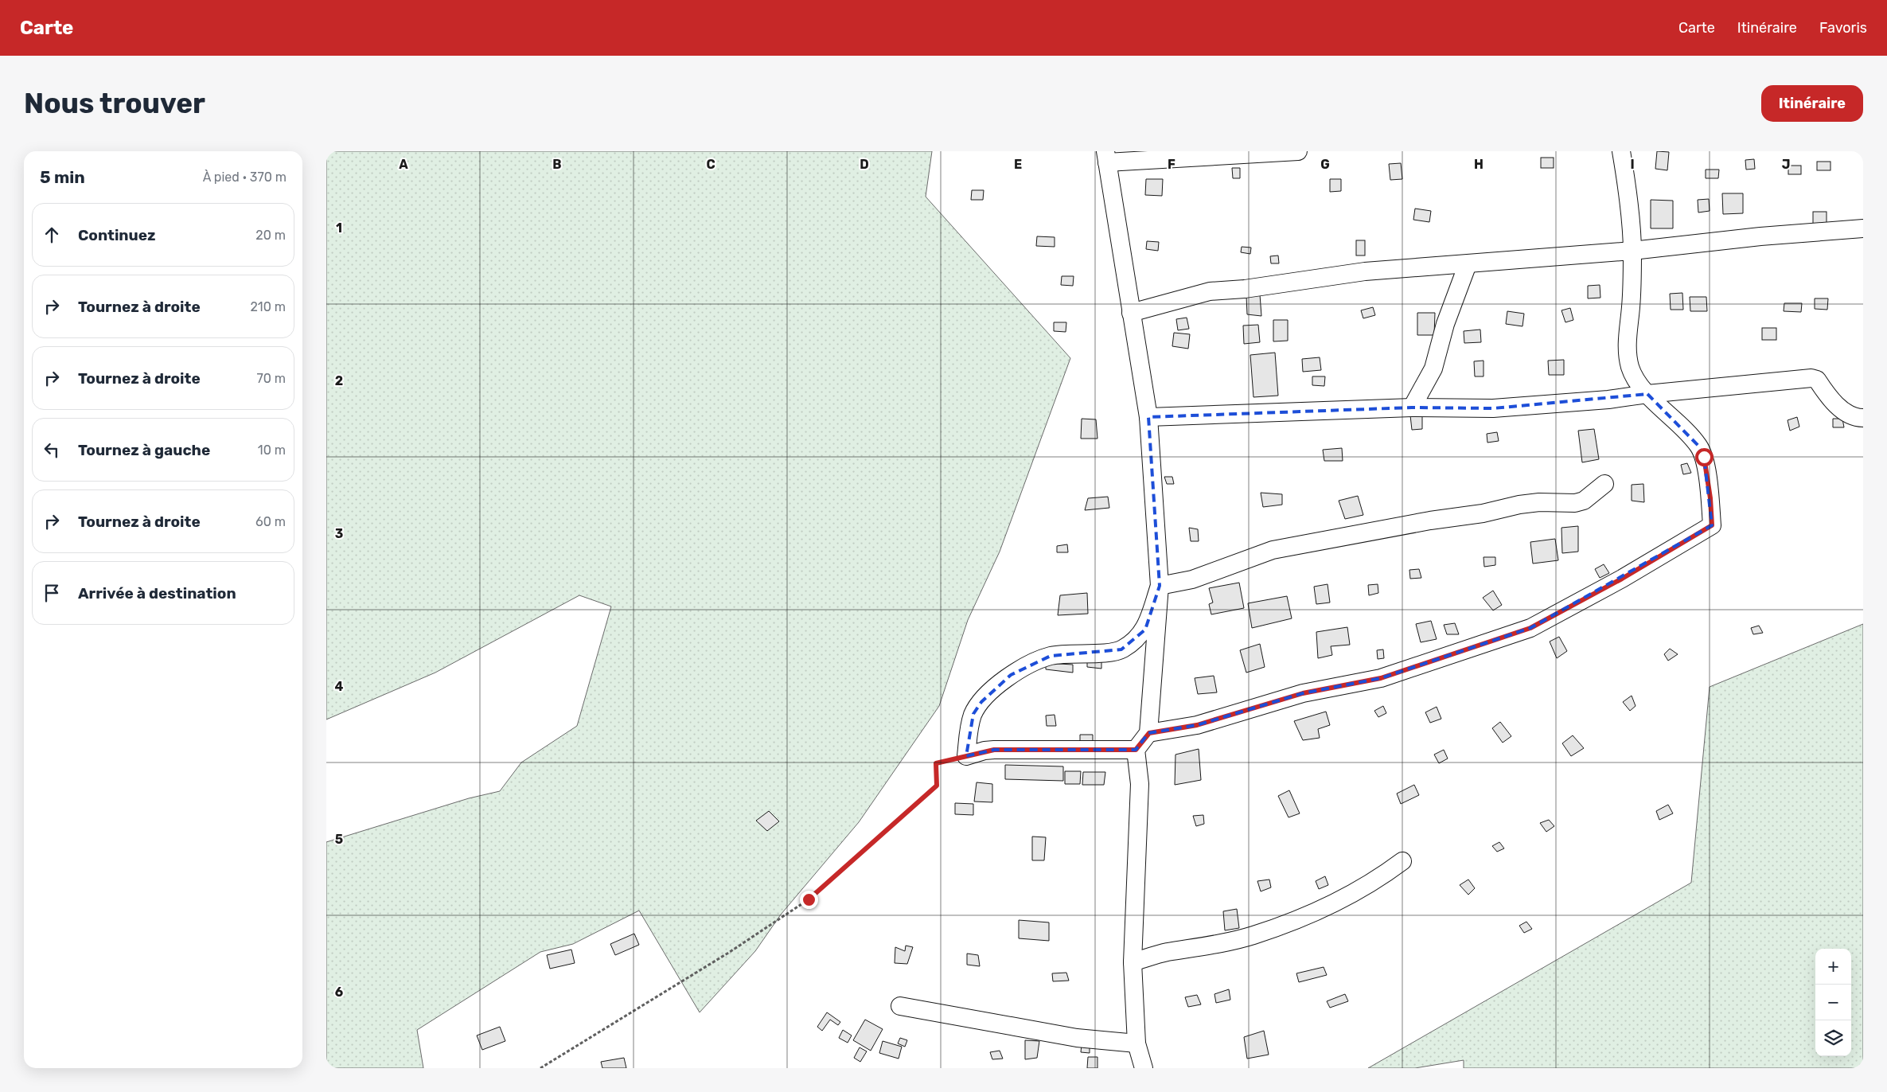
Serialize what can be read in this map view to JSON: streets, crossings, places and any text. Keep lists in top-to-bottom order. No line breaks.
{"page":{"header":"Carte","nav":["Carte","Itinéraire","Favoris"],"buttons":"Itinéraire","title":"Nous trouver","heading":["5 min","À pied · 370 m"],"list":[["Continuez","20 m"],["Tournez à droite","210 m"],["Tournez à droite","70 m"],["Tournez à gauche","10 m"],["Tournez à droite","60 m"],"Arrivée à destination"],"map_buttons":["+","−"]},"grid":{"columns":["A","B","C","D","E","F","G","H","I","J"],"rows":["1","2","3","4","5","6"]}}
